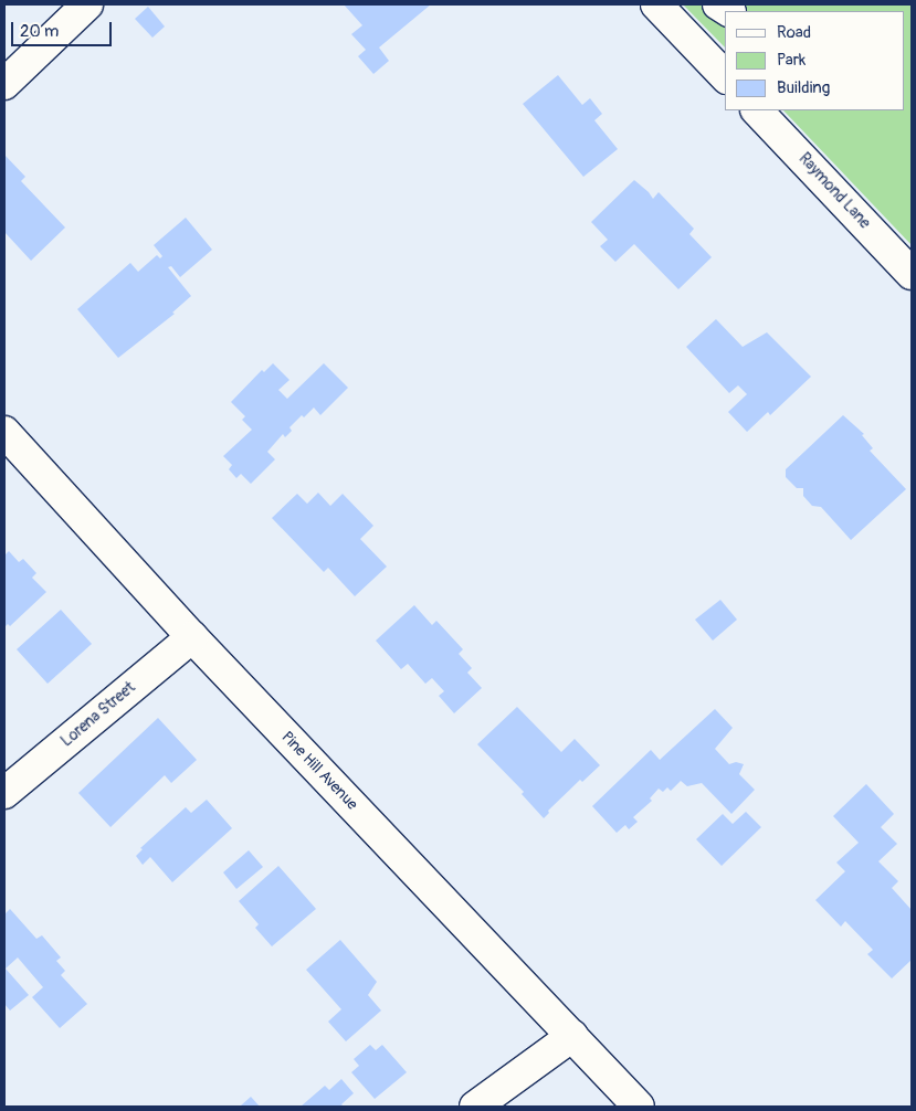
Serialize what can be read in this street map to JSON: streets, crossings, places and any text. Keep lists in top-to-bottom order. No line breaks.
{"streets":{"street":["Raymond Lane","Lorena Street","Pine Hill Avenue"]},"crossings":[["Lorena Street","Pine Hill Avenue"]],"legend":["Road","Park","Building"],"scale_bar":"20 m"}
